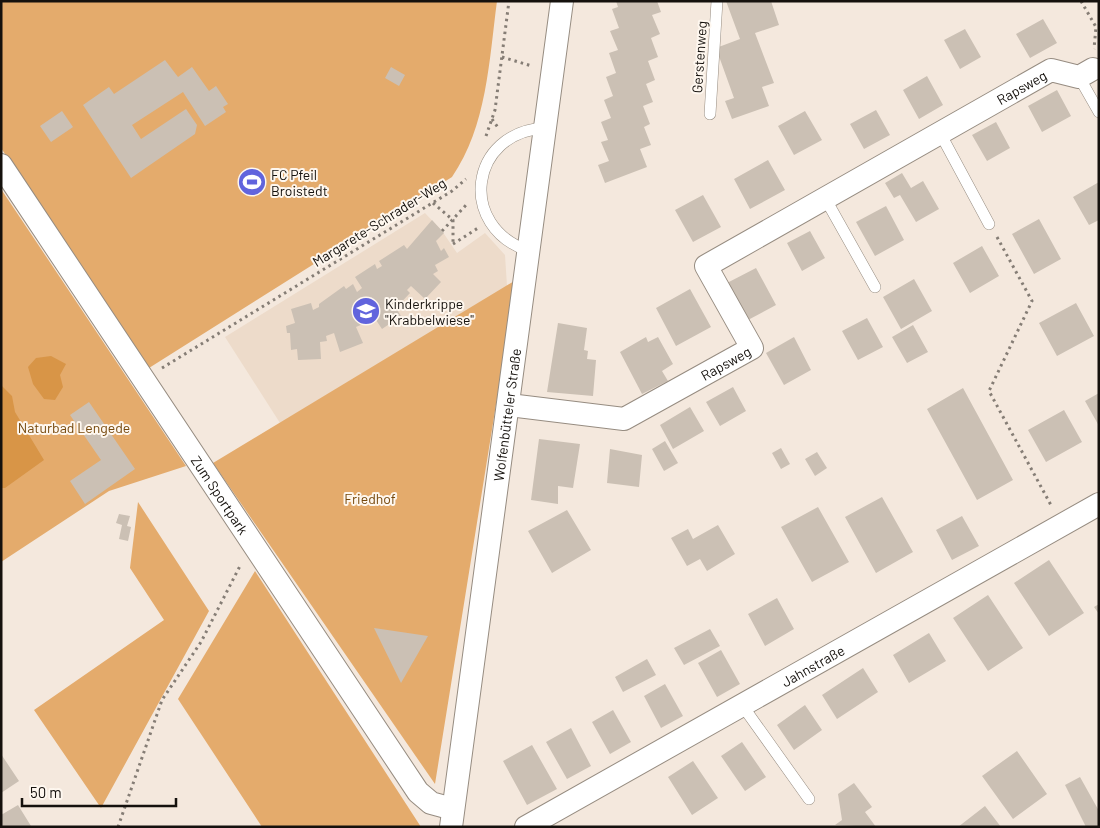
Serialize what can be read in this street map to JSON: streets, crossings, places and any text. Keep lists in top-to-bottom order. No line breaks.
{"streets":{"street":["Rapsweg","Wolfenbütteler Straße","Zum Sportpark","Jahnstraße"],"lane":["Gerstenweg"],"path":["Margarete-Schrader-Weg"]},"crossings":[["Rapsweg","Wolfenbütteler Straße"],["Margarete-Schrader-Weg","Zum Sportpark"],["Wolfenbütteler Straße","Zum Sportpark"]],"parks":["Naturbad Lengede","Friedhof"],"places":{"sports":["FC Pfeil Broistedt"],"school or university":["Kinderkrippe \"Krabbelwiese\""]},"scale_bar":"50 m"}
